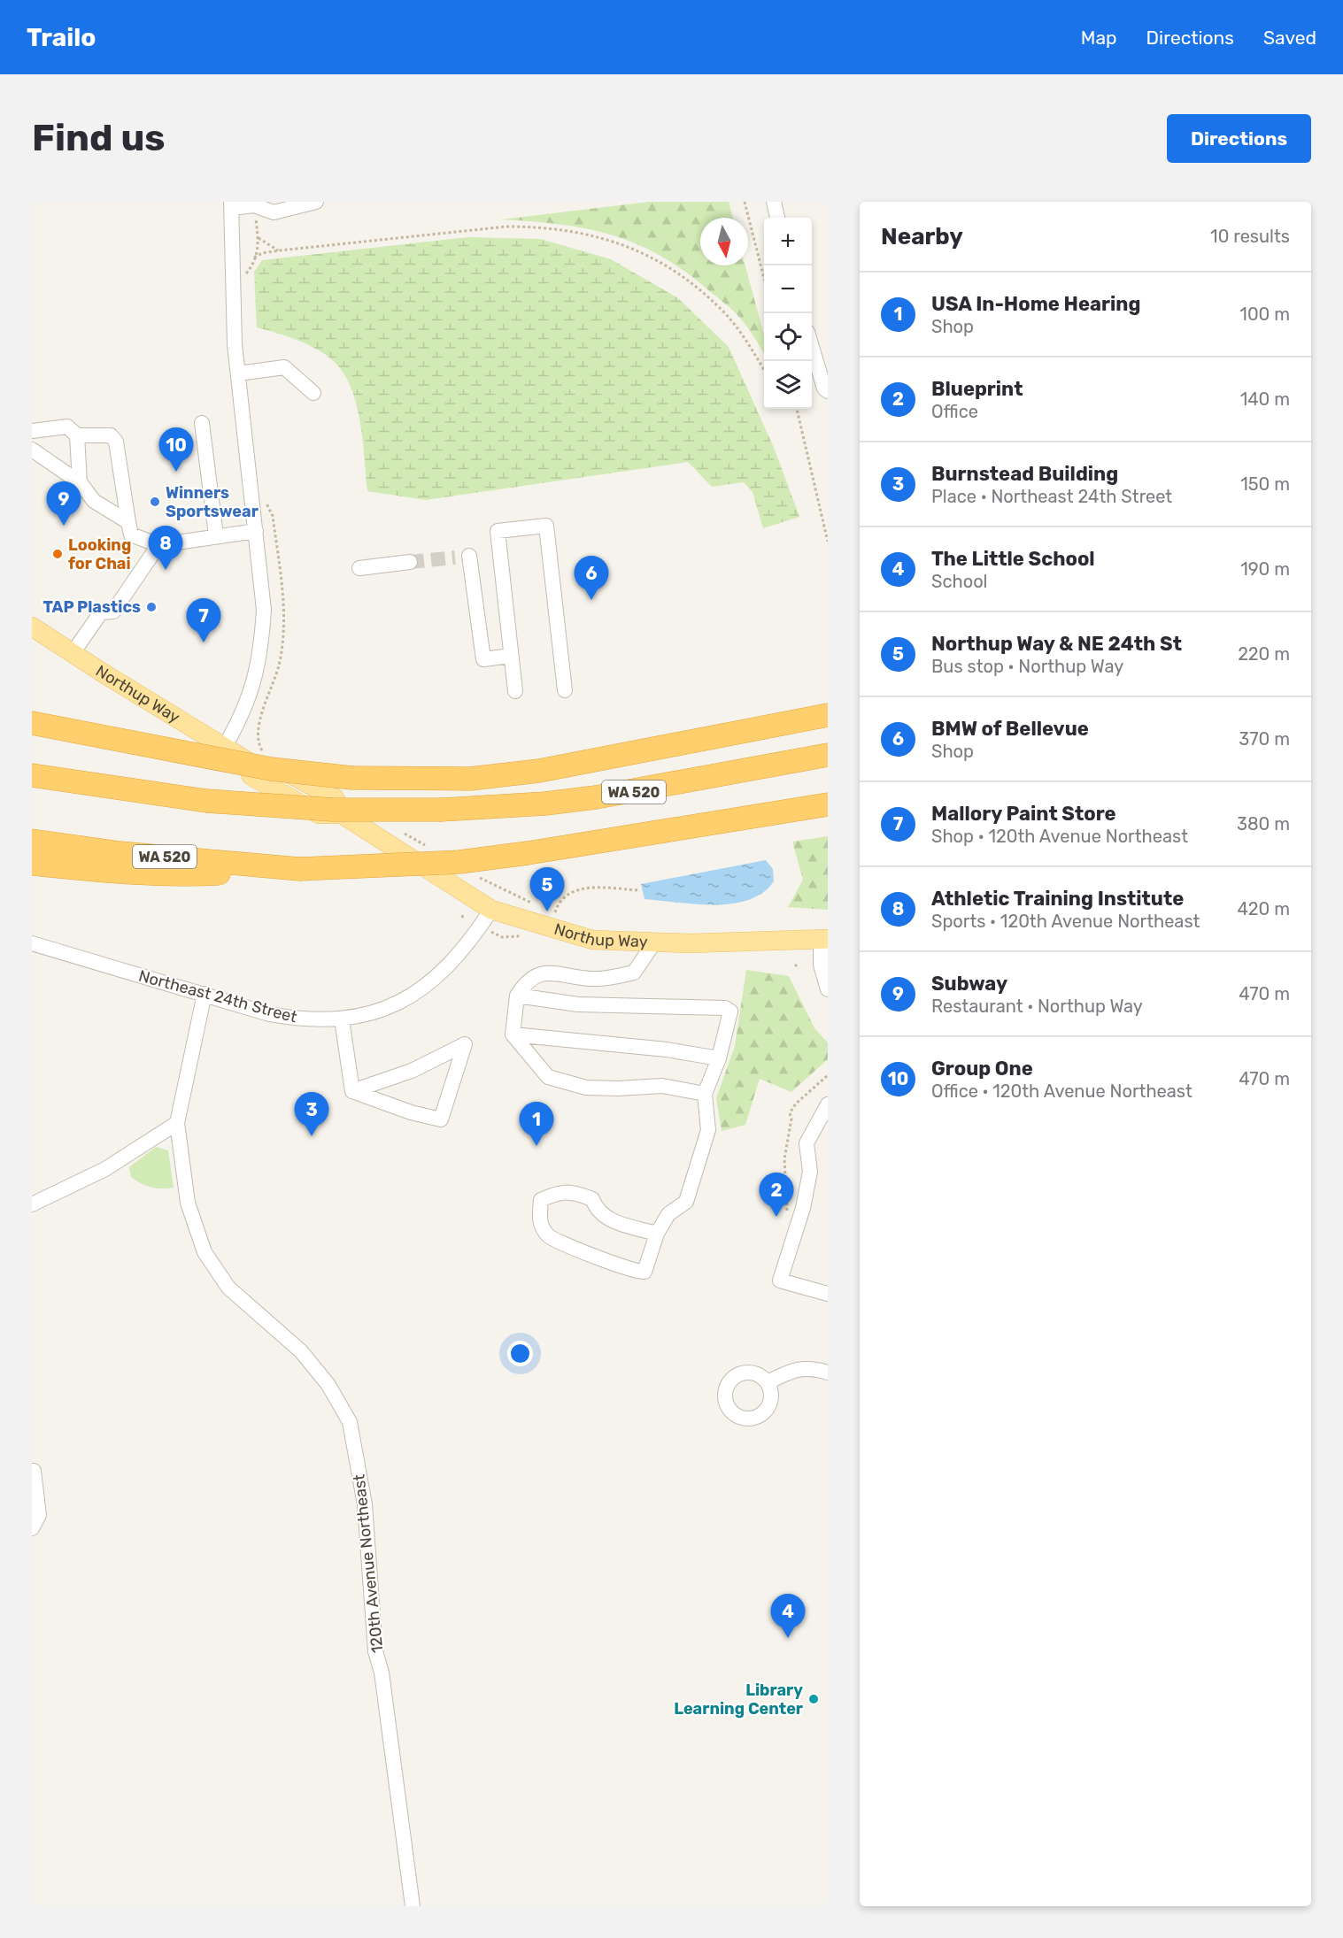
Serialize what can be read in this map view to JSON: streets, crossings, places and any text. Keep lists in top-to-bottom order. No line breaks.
{"streets":{"highway":["WA 520"],"main road":["Northup Way"],"street":["Northeast 24th Street","120th Avenue Northeast"]},"crossings":[["Northup Way","Northeast 24th Street"],["Northeast 24th Street","120th Avenue Northeast"]],"places":["Winners Sportswear","Looking for Chai","TAP Plastics","Library Learning Center"],"north":"bottom","page":{"header":"Trailo","nav":["Map","Directions","Saved"],"buttons":"Directions","title":"Find us","heading":["Nearby","10 results"],"map_buttons":["+","−"],"list":[{"mark":"1","name":"USA In-Home Hearing","note":"Shop","value":"100 m"},{"mark":"2","name":"Blueprint","note":"Office","value":"140 m"},{"mark":"3","name":"Burnstead Building","note":"Place · Northeast 24th Street","value":"150 m"},{"mark":"4","name":"The Little School","note":"School","value":"190 m"},{"mark":"5","name":"Northup Way & NE 24th St","note":"Bus stop · Northup Way","value":"220 m"},{"mark":"6","name":"BMW of Bellevue","note":"Shop","value":"370 m"},{"mark":"7","name":"Mallory Paint Store","note":"Shop · 120th Avenue Northeast","value":"380 m"},{"mark":"8","name":"Athletic Training Institute","note":"Sports · 120th Avenue Northeast","value":"420 m"},{"mark":"9","name":"Subway","note":"Restaurant · Northup Way","value":"470 m"},{"mark":"10","name":"Group One","note":"Office · 120th Avenue Northeast","value":"470 m"}],"pins":["10","9","8","6","7","5","3","1","2","4"]}}
